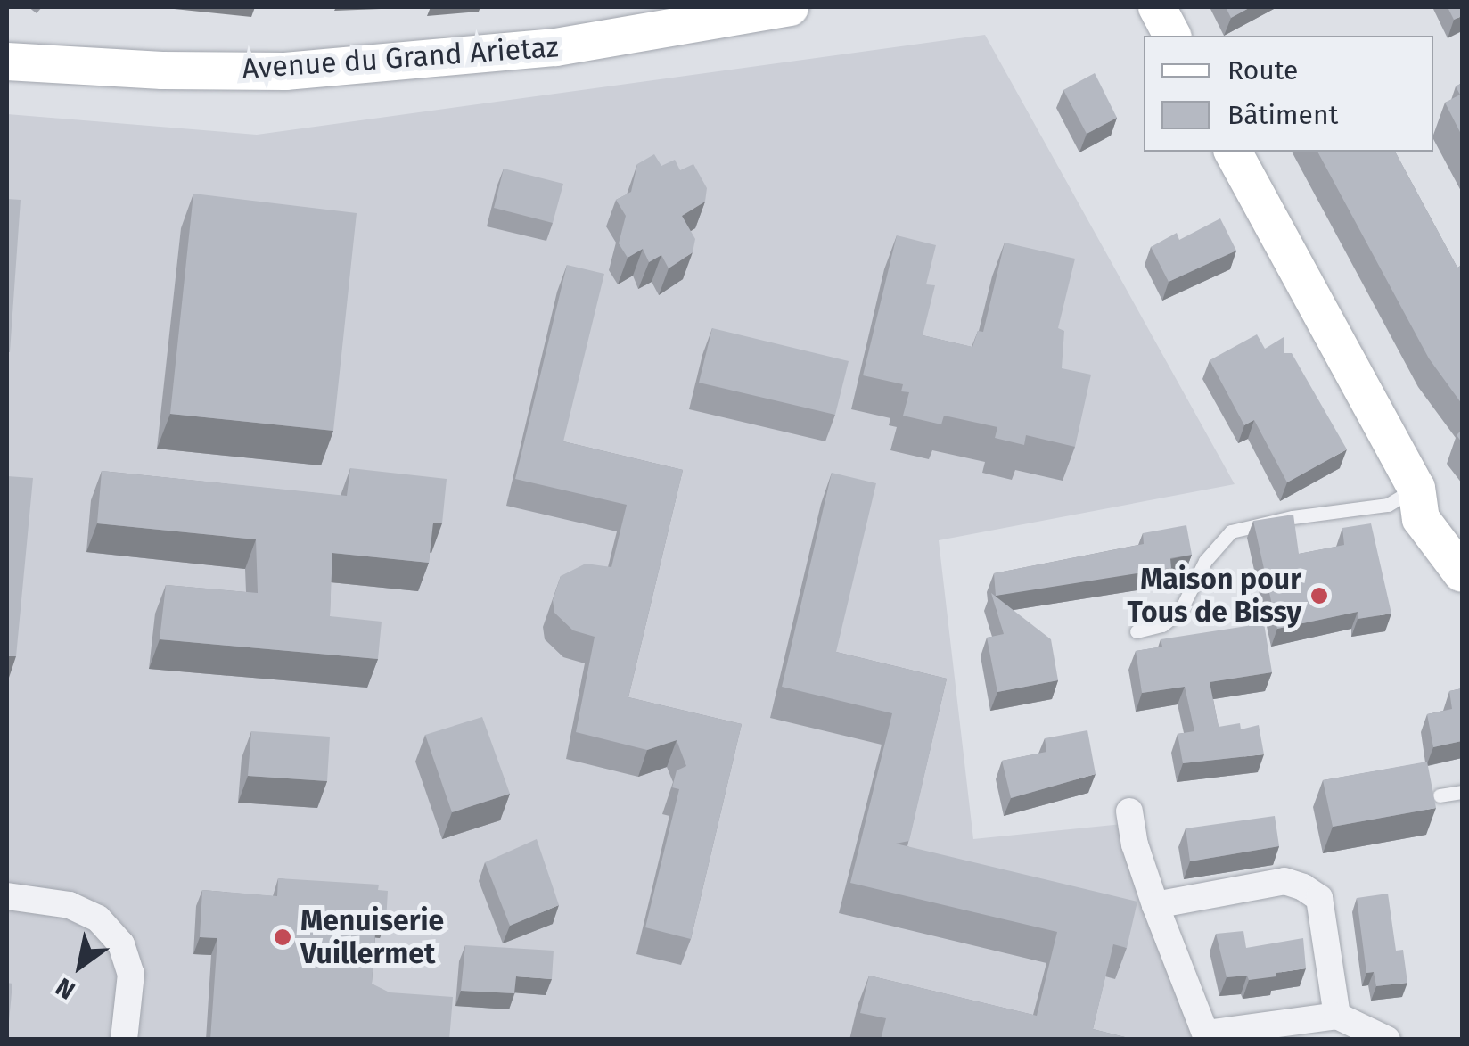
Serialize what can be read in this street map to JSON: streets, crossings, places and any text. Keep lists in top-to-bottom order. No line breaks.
{"streets":{"main road":["Avenue du Grand Arietaz"]},"places":["Maison pour Tous de Bissy","Menuiserie Vuillermet"],"legend":["Route","Bâtiment"],"north":"bottom left"}
